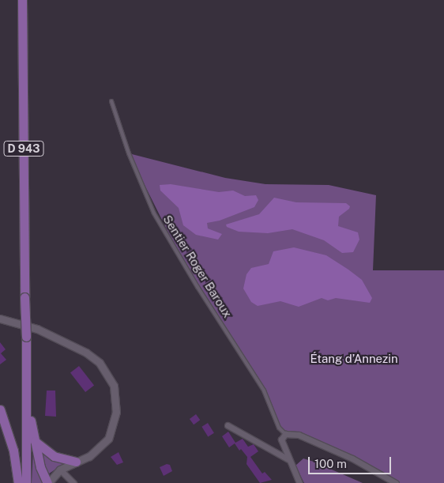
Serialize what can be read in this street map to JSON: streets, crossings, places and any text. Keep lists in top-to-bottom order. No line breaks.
{"streets":{"main road":["D 943"],"lane":["Sentier Roger Baroux"]},"parks":["Étang d’Annezin"],"scale_bar":"100 m"}
